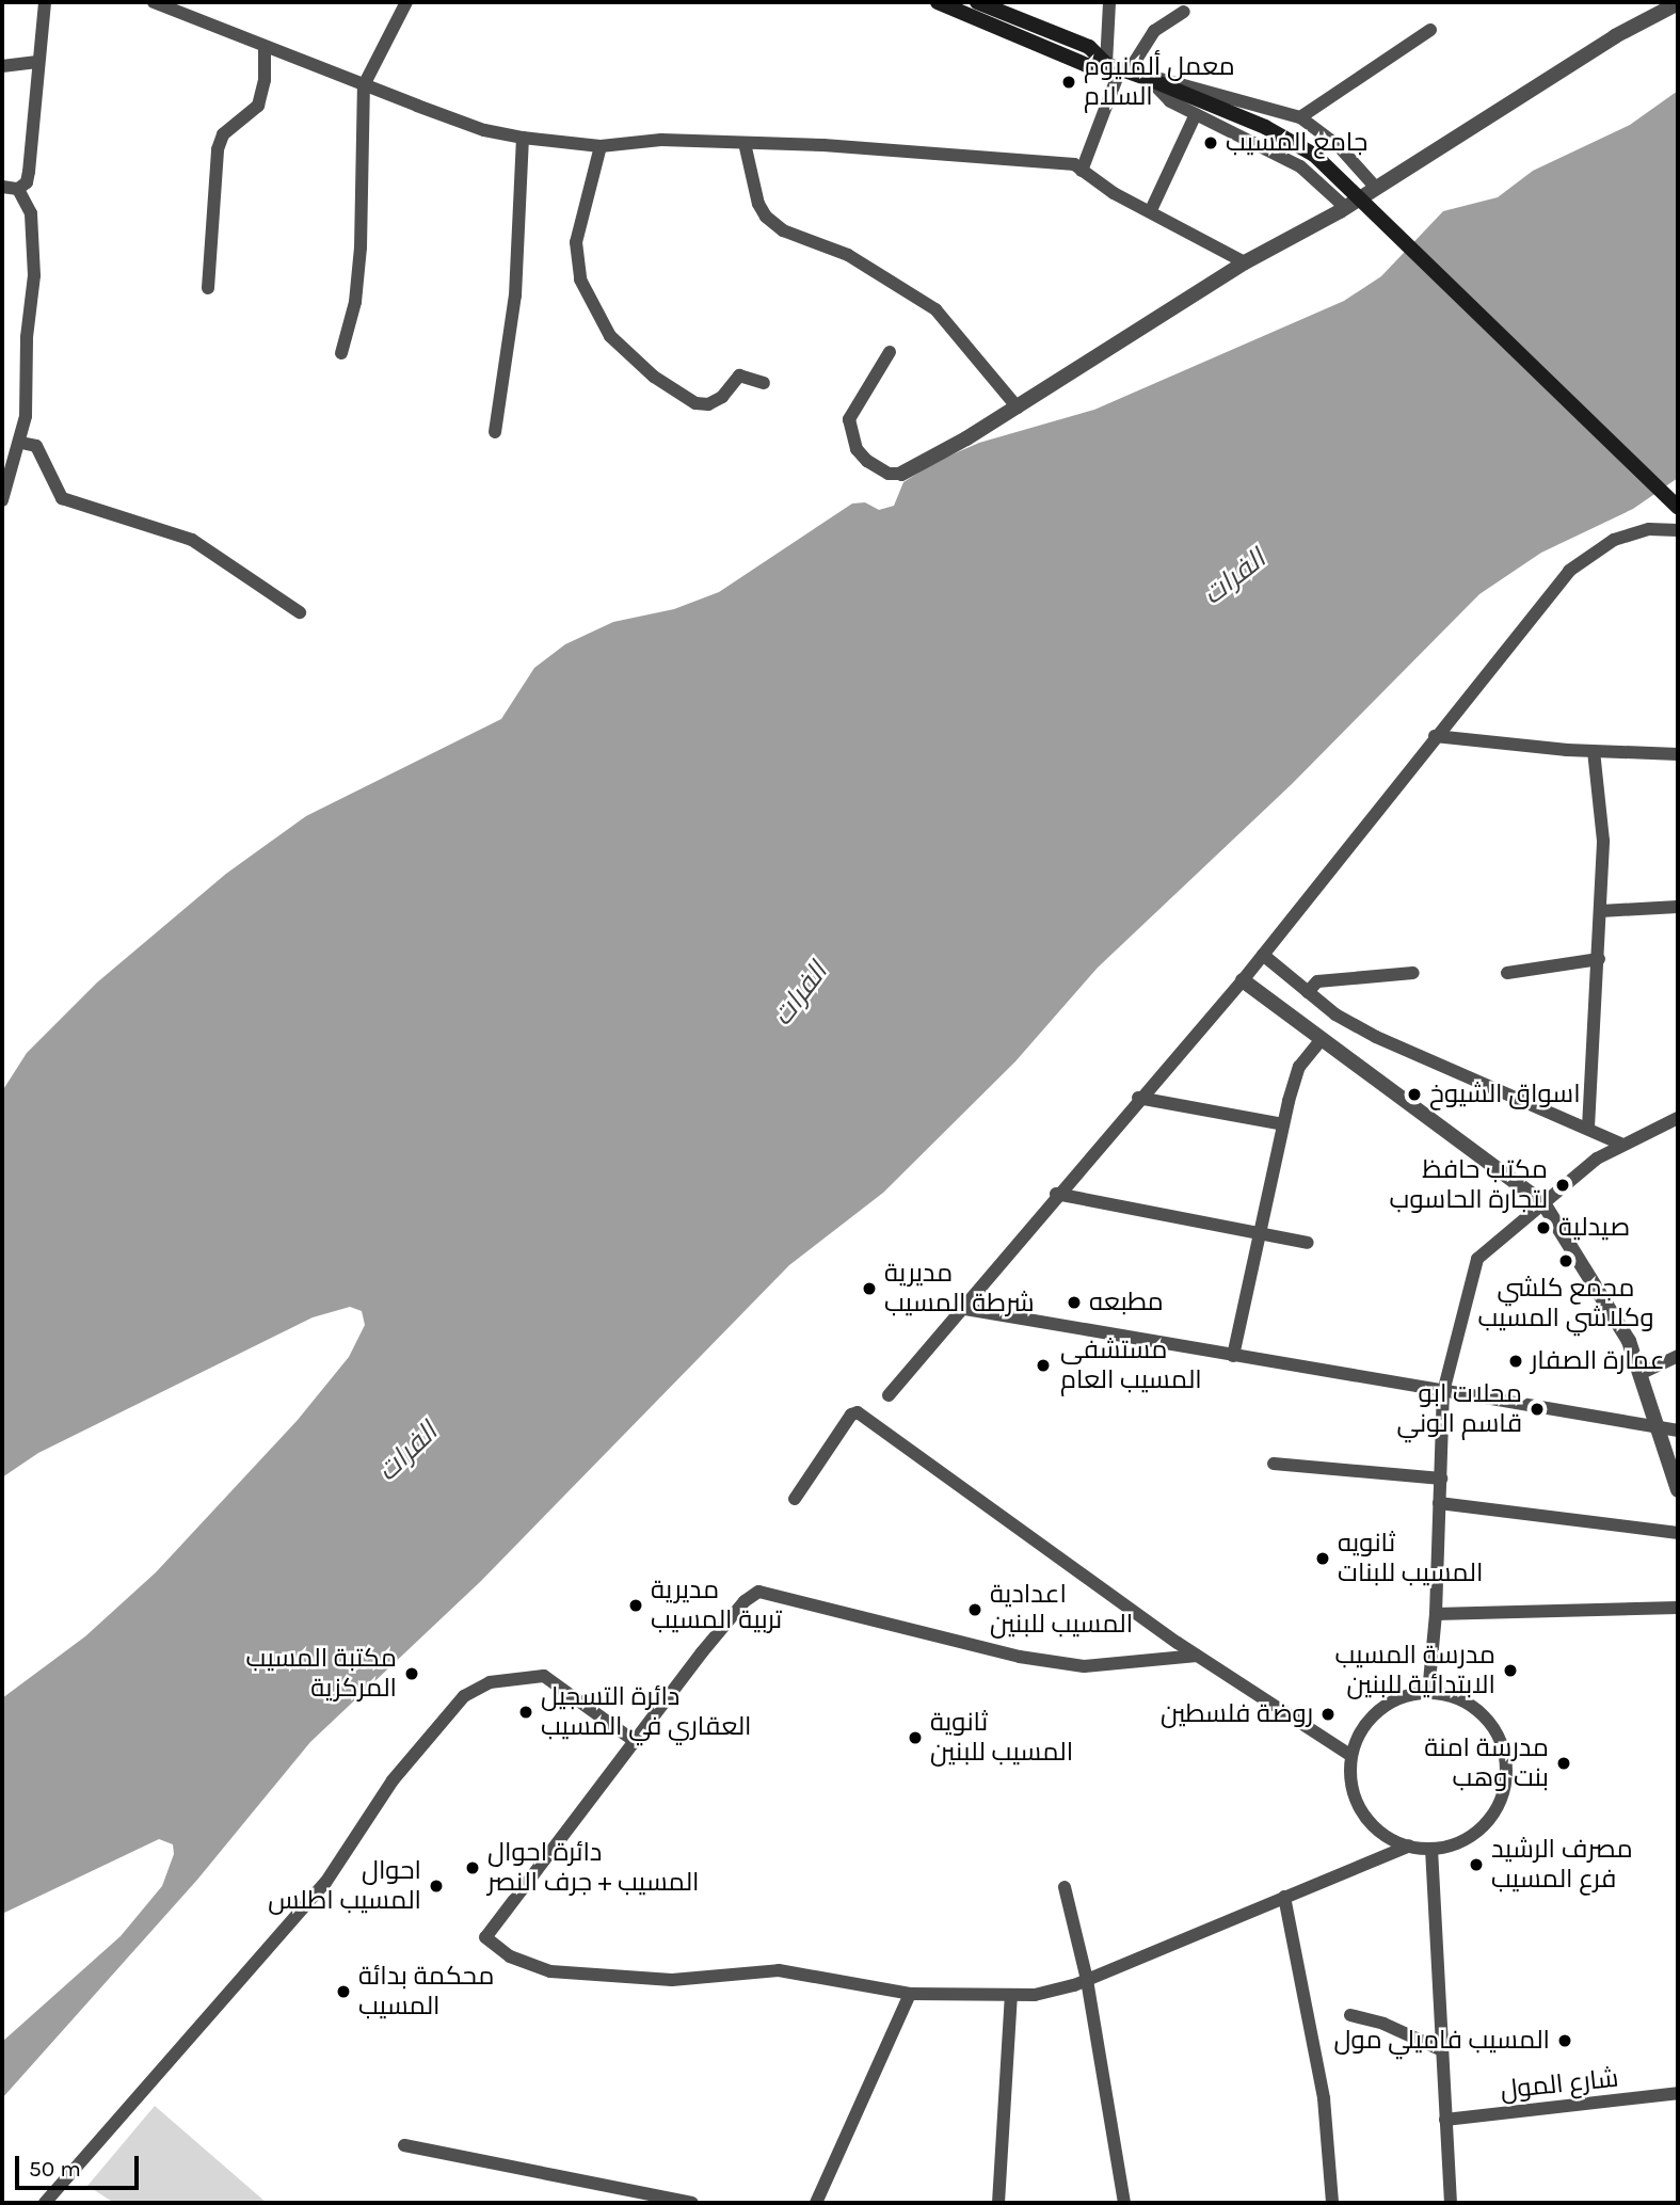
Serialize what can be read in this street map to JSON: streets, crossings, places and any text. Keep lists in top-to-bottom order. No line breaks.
{"streets":{"street":["شارع المول"]},"water":["الفرات"],"places":["معمل ألمنيوم السلام","جامع المسيب","اسواق الشيوخ","مكتب حافظ لتجارة الحاسوب","صيدلية","مجمع كلشي وكلاشي المسيب","مديرية شرطة المسيب","مطبعه","عمارة الصفار","مستشفى المسيب العام","محلات ابو قاسم الوني","ثانويه المسيب للبنات","مديرية تربية المسيب","اعدادية المسيب للبنين","مدرسة المسيب الابتدائية للبنين","مكتبة المسيب المركزية","دائرة التسجيل العقاري في المسيب","روضة فلسطين","ثانوية المسيب للبنين","مدرسة امنة بنت وهب","مصرف الرشيد فرع المسيب","دائرة احوال المسيب + جرف النصر","احوال المسيب اطلس","محكمة بدائة المسيب","المسيب فاميلي مول"],"scale_bar":"50 m"}
